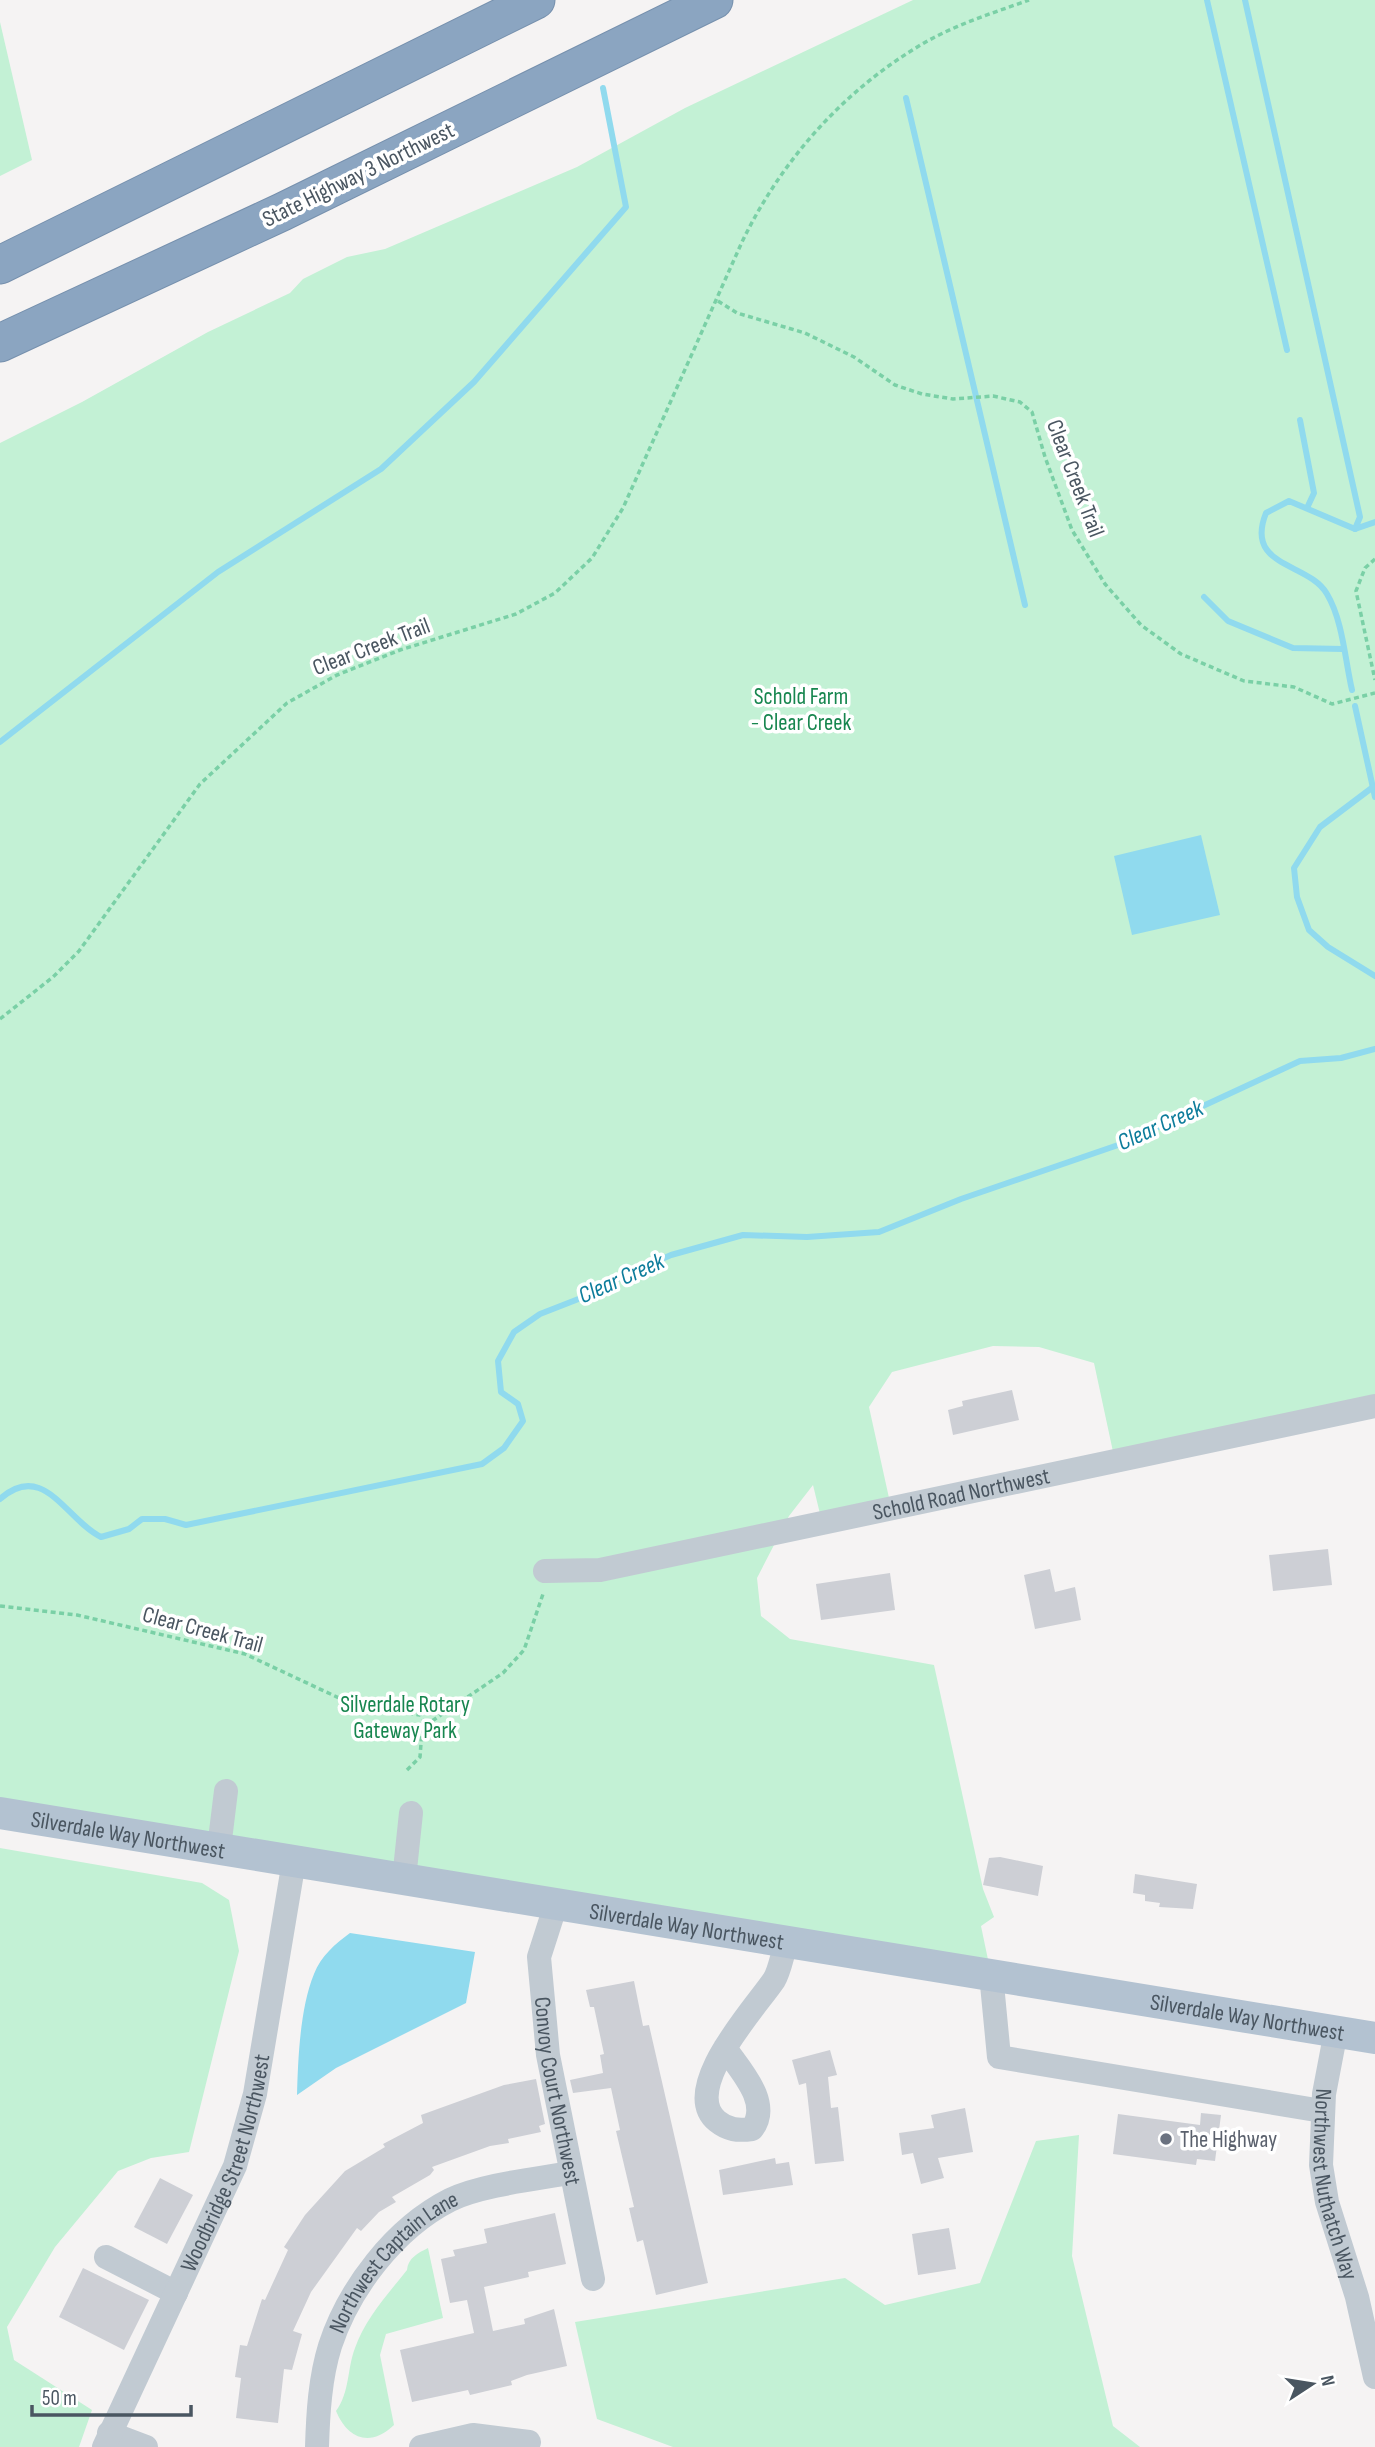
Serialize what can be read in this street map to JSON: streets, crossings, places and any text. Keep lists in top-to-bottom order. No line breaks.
{"streets":{"highway":["State Highway 3 Northwest"],"main road":["Silverdale Way Northwest"],"street":["Schold Road Northwest","Convoy Court Northwest","Woodbridge Street Northwest","Northwest Nuthatch Way","Northwest Captain Lane"],"path":["Clear Creek Trail"]},"crossings":[["Silverdale Way Northwest","Convoy Court Northwest"],["Silverdale Way Northwest","Woodbridge Street Northwest"],["Silverdale Way Northwest","Northwest Nuthatch Way"],["Convoy Court Northwest","Northwest Captain Lane"]],"water":["Clear Creek"],"parks":["Schold Farm - Clear Creek","Silverdale Rotary Gateway Park"],"places":["The Highway"],"scale_bar":"50 m","north":"right"}
